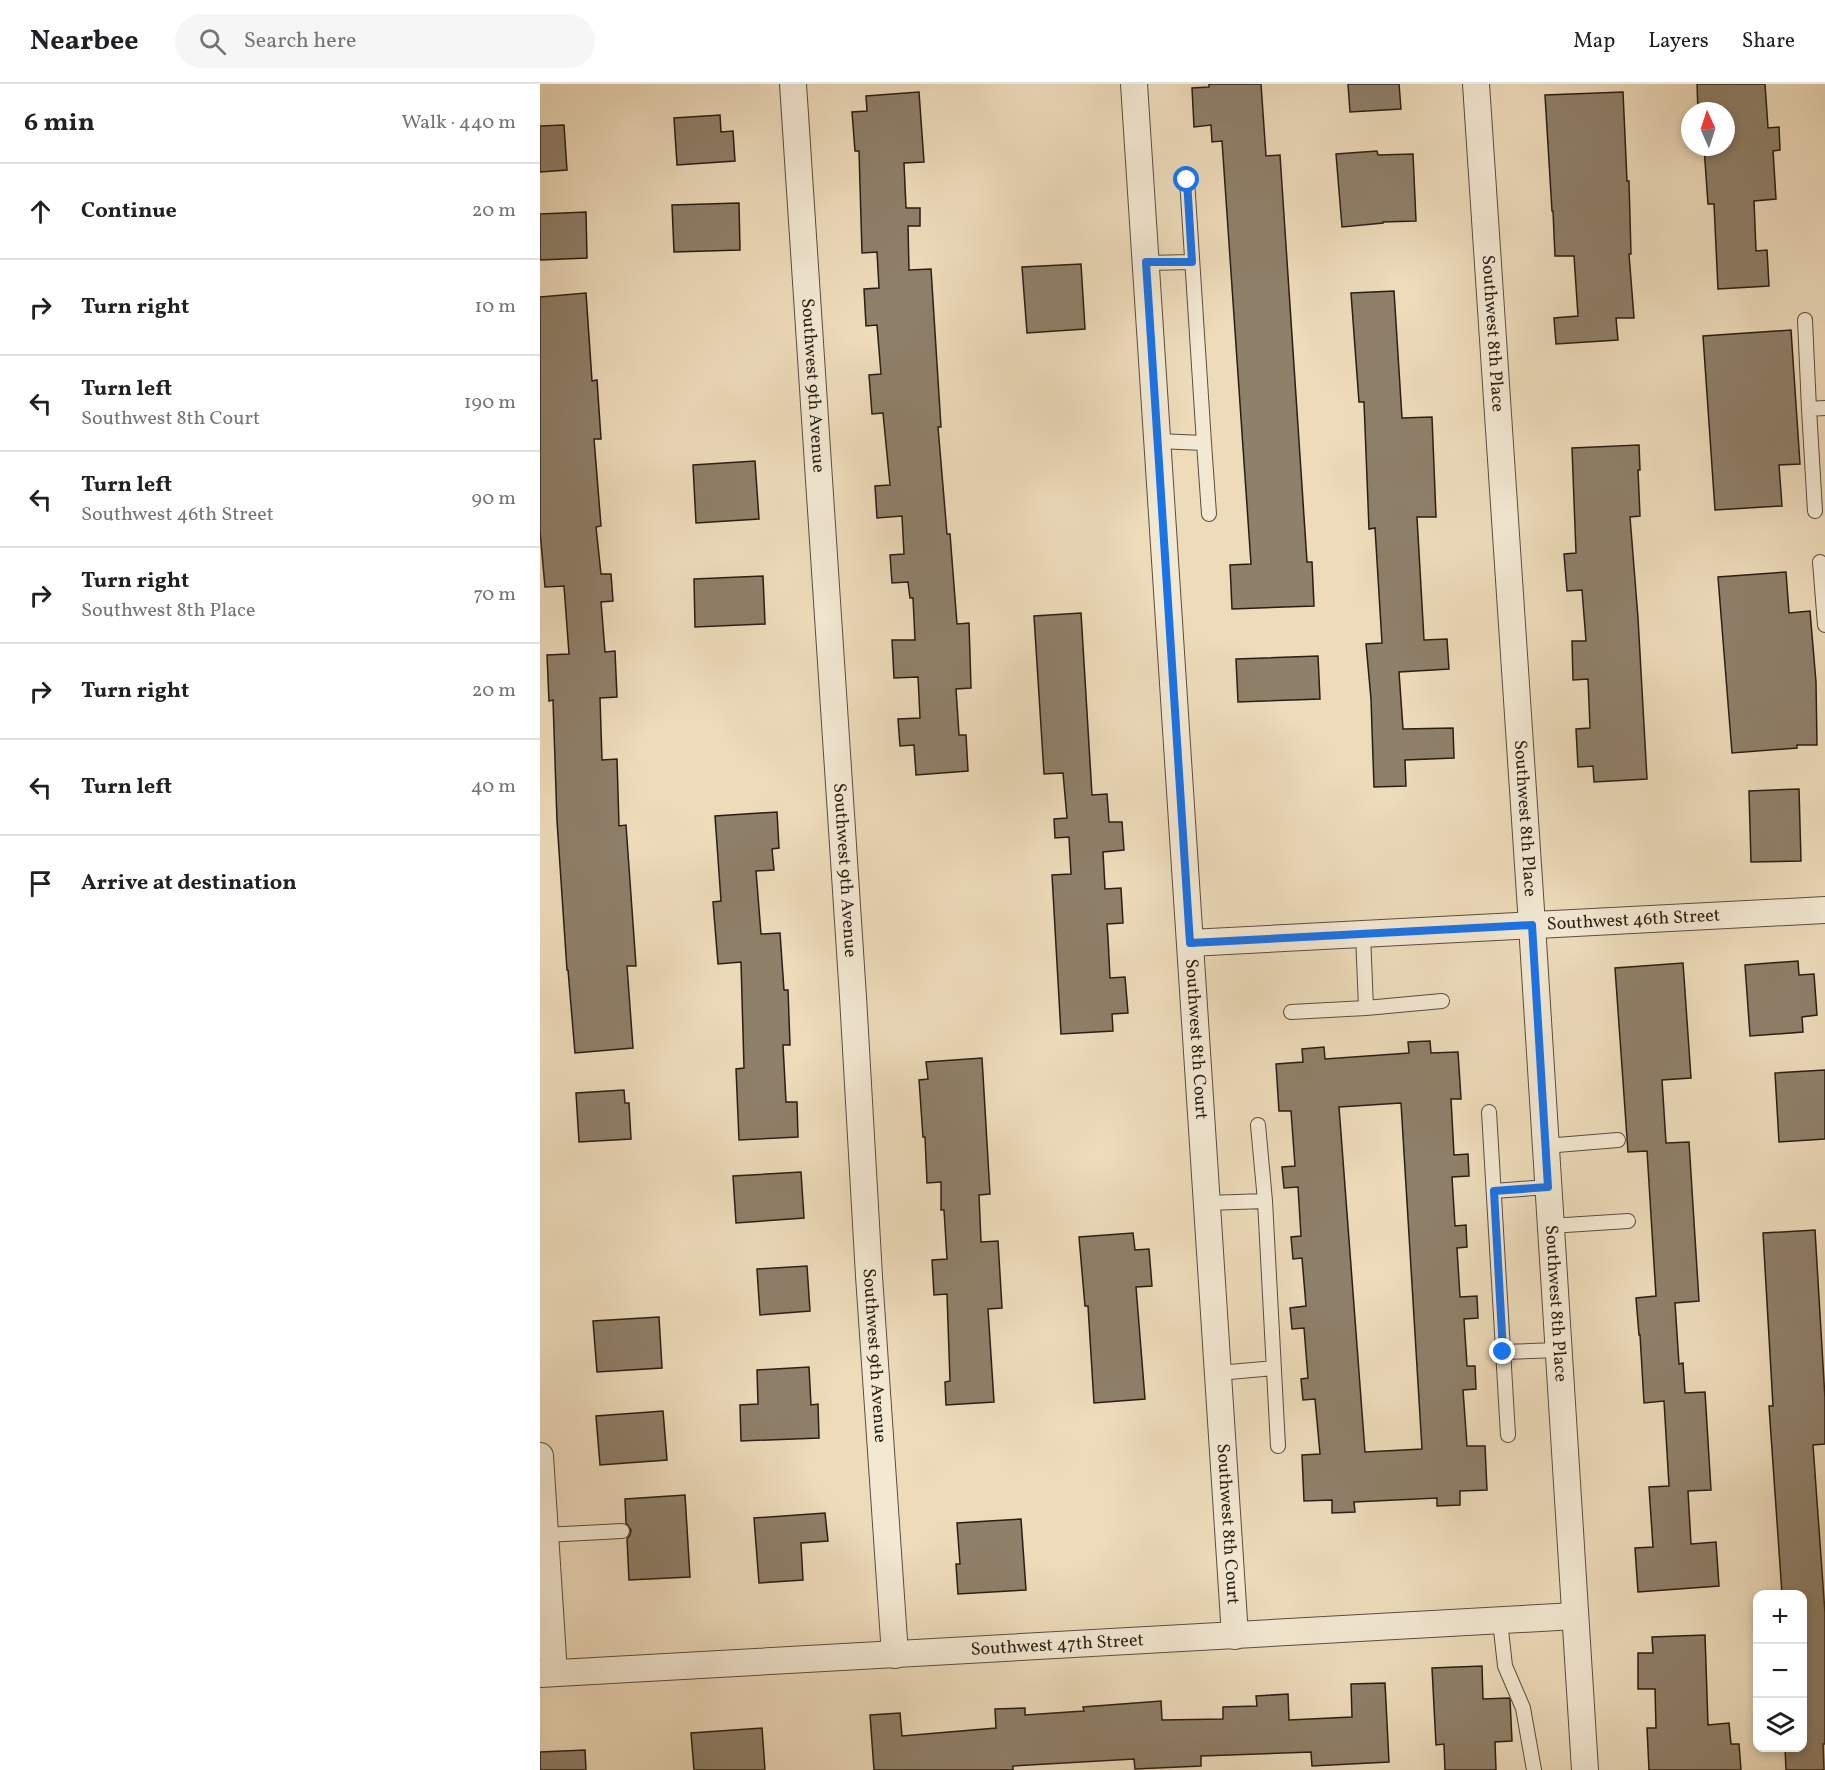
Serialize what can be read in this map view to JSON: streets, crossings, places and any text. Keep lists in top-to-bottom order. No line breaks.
{"streets":{"street":["Southwest 8th Place","Southwest 9th Avenue","Southwest 46th Street","Southwest 8th Court","Southwest 47th Street"]},"crossings":[["Southwest 8th Place","Southwest 46th Street"],["Southwest 8th Place","Southwest 47th Street"],["Southwest 9th Avenue","Southwest 47th Street"],["Southwest 46th Street","Southwest 8th Court"],["Southwest 8th Court","Southwest 47th Street"]],"north":"top","page":{"header":"Nearbee","search":"Search here","nav":["Map","Layers","Share"],"heading":["6 min","Walk · 440 m"],"list":[["Continue","20 m"],["Turn right","10 m"],["Turn left","Southwest 8th Court","190 m"],["Turn left","Southwest 46th Street","90 m"],["Turn right","Southwest 8th Place","70 m"],["Turn right","20 m"],["Turn left","40 m"],"Arrive at destination"],"map_buttons":["+","−"]}}
